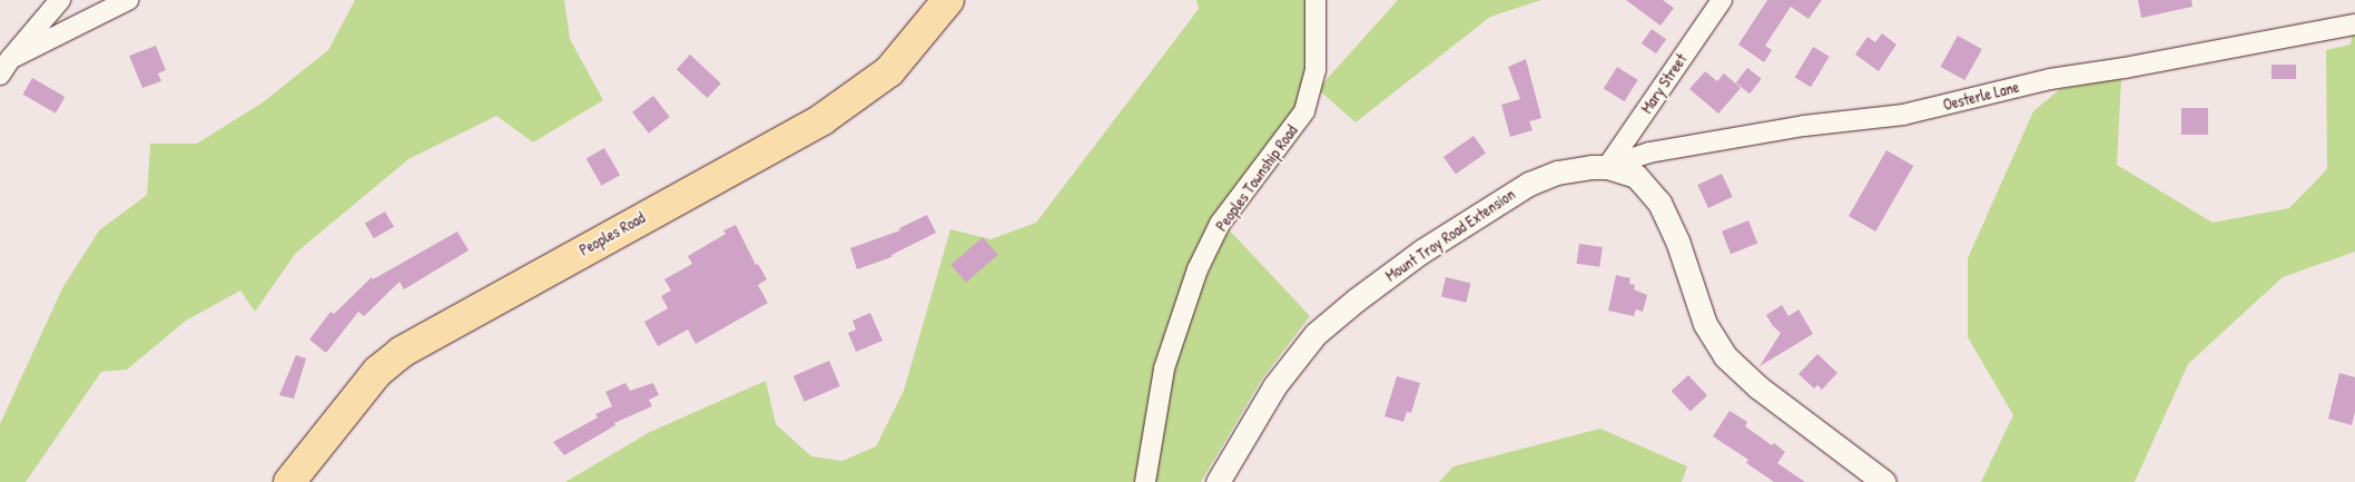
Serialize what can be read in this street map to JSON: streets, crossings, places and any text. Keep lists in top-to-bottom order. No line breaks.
{"streets":{"main road":["Peoples Road"],"street":["Mary Street","Oesterle Lane","Peoples Township Road","Mount Troy Road Extension"]},"crossings":[["Mary Street","Oesterle Lane"],["Mary Street","Mount Troy Road Extension"],["Oesterle Lane","Mount Troy Road Extension"]]}
